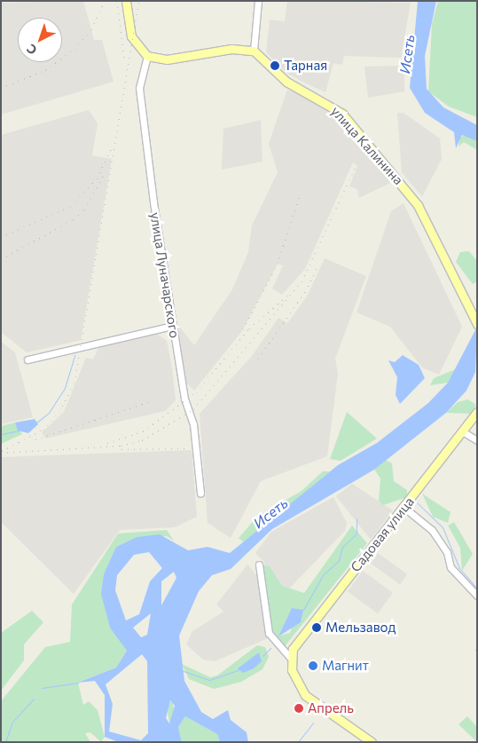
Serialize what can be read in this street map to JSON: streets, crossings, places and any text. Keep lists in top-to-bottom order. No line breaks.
{"streets":{"main road":["улица Калинина","Садовая улица"],"street":["улица Луначарского"]},"water":["Исеть"],"places":["Тарная","Мельзавод","Магнит","Апрель"],"north":"bottom left"}
